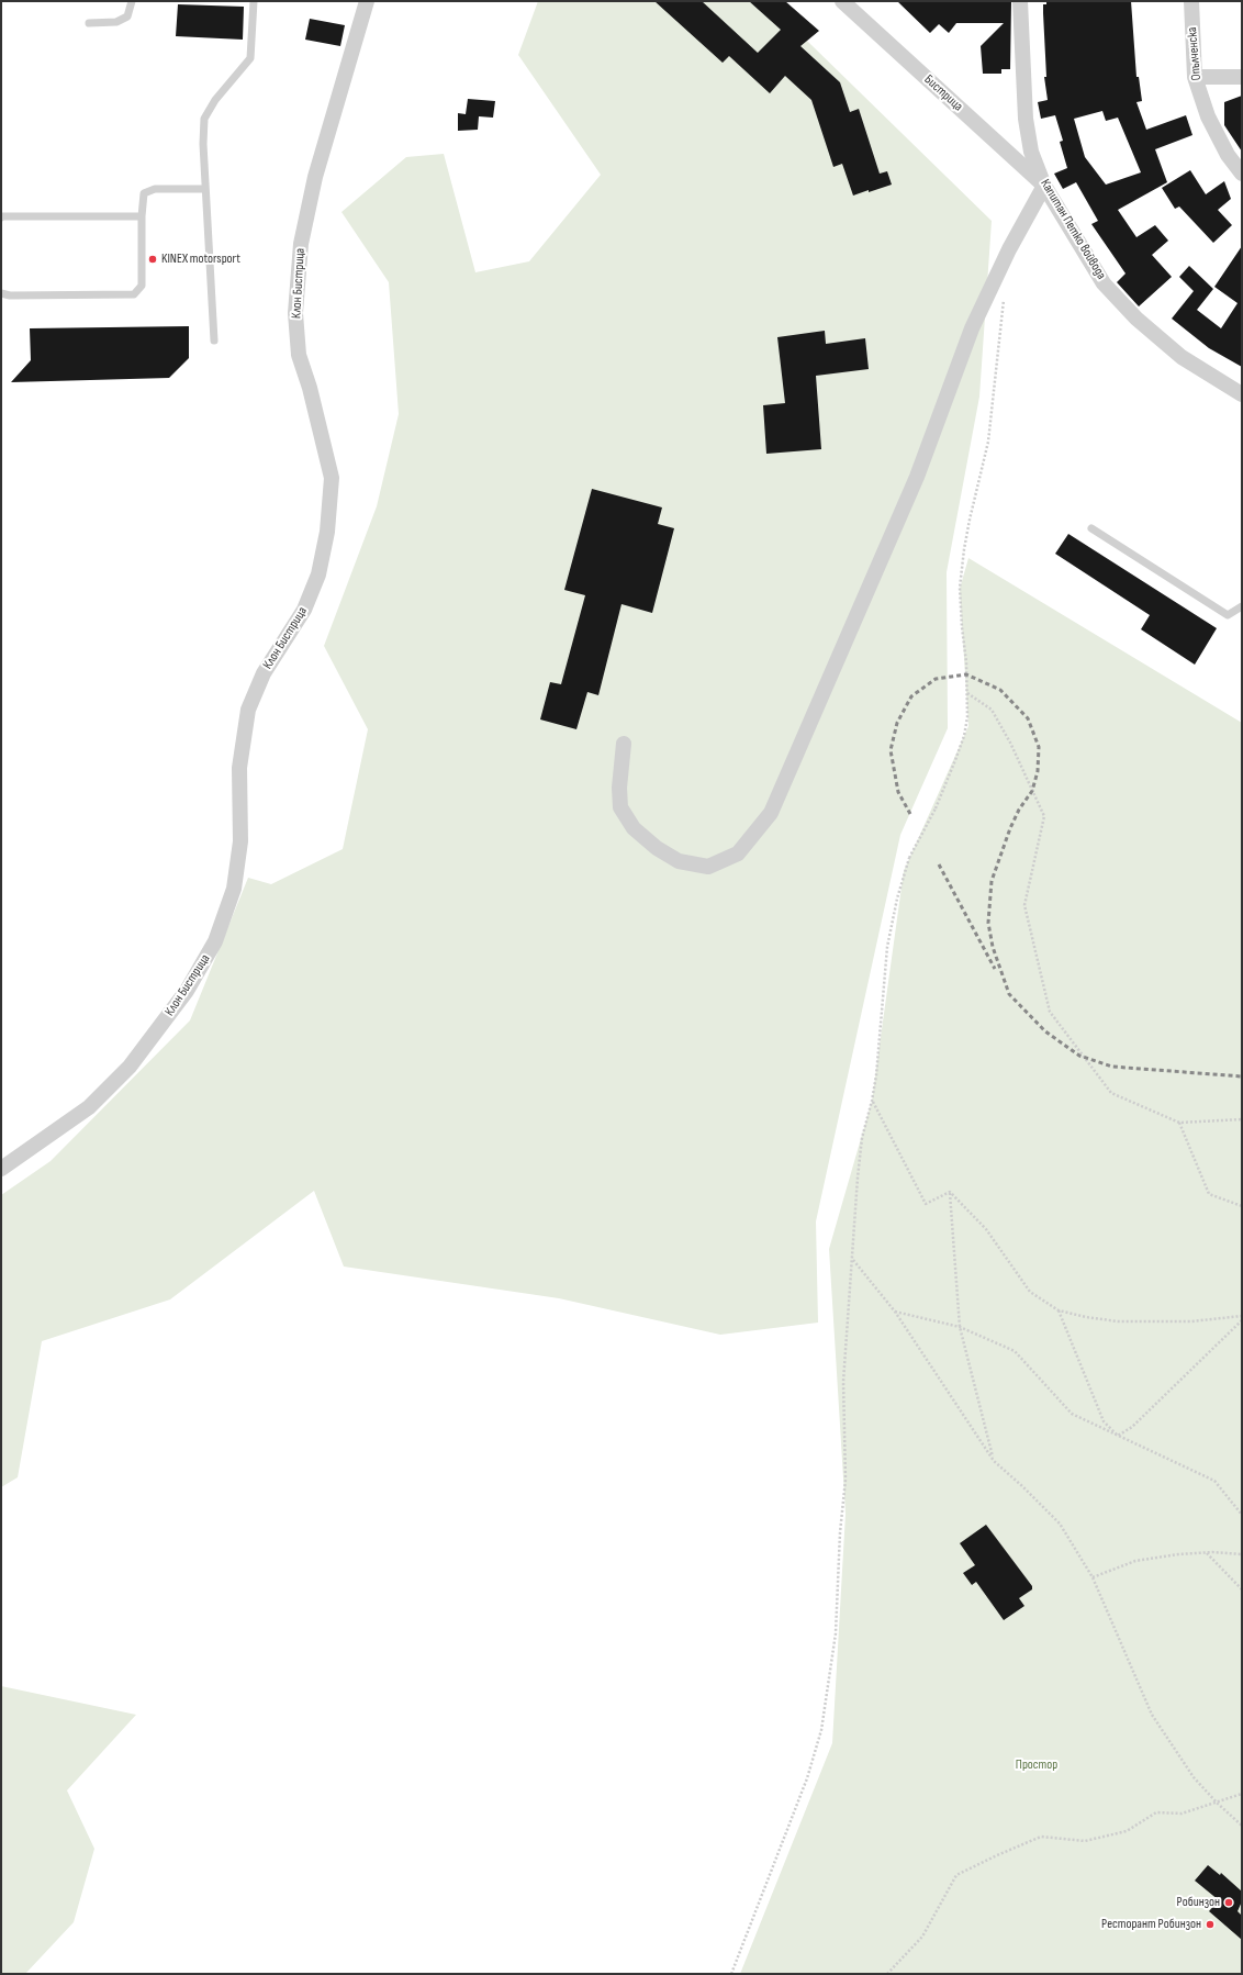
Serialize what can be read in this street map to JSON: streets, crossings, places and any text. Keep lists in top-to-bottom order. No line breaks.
{"streets":{"street":["Опълченска","Бистрица","Капитан Петко войвода","Клон Бистрица"]},"crossings":[["Бистрица","Капитан Петко войвода"]],"parks":["Простор"],"places":["KINEX motorsport","Робинзон","Ресторант Робинзон"]}
